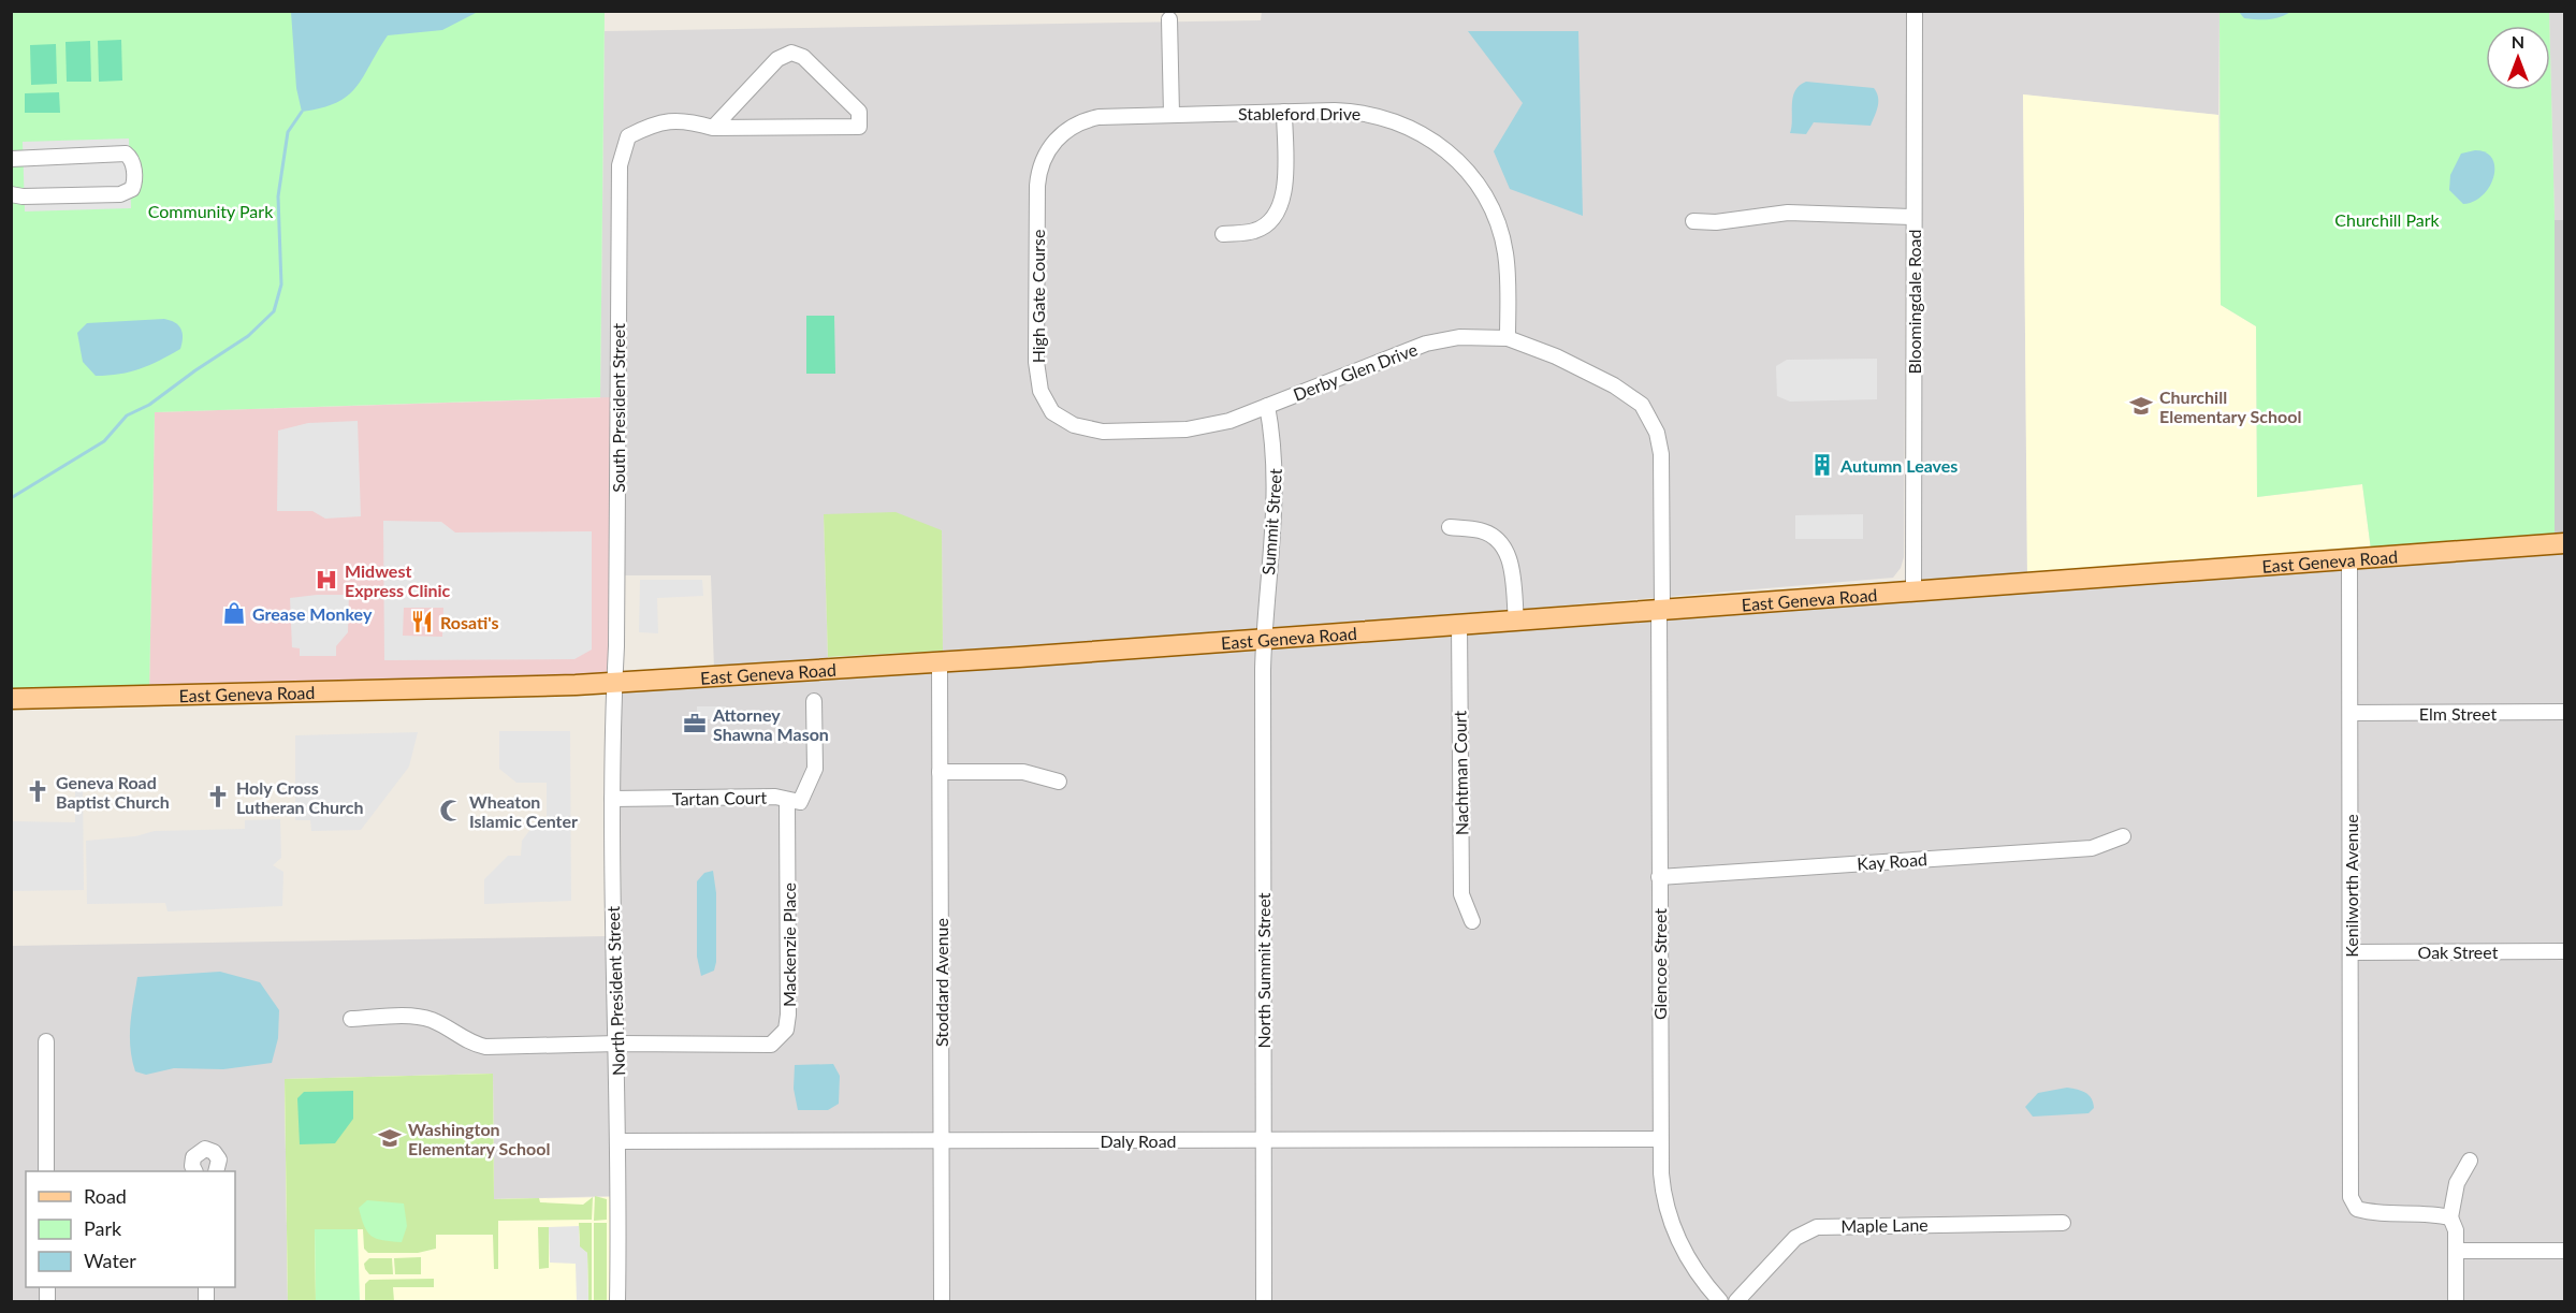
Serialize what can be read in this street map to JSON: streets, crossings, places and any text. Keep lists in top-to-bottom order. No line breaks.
{"streets":{"main road":["East Geneva Road"],"street":["Stableford Drive","High Gate Course","Bloomingdale Road","Derby Glen Drive","South President Street","Summit Street","Elm Street","Nachtman Court","Tartan Court","Kay Road","Kenilworth Avenue","Mackenzie Place","Oak Street","Glencoe Street","North Summit Street","Stoddard Avenue","North President Street","Daly Road","Maple Lane"]},"crossings":[["Stableford Drive","High Gate Course"],["Stableford Drive","Derby Glen Drive"],["High Gate Course","Derby Glen Drive"],["Bloomingdale Road","East Geneva Road"],["Derby Glen Drive","Summit Street"],["Derby Glen Drive","Glencoe Street"],["South President Street","East Geneva Road"],["South President Street","North President Street"],["Summit Street","East Geneva Road"],["Summit Street","North Summit Street"],["East Geneva Road","Nachtman Court"],["East Geneva Road","Kenilworth Avenue"],["East Geneva Road","Glencoe Street"],["East Geneva Road","North Summit Street"],["East Geneva Road","Stoddard Avenue"],["East Geneva Road","North President Street"],["Elm Street","Kenilworth Avenue"],["Tartan Court","Mackenzie Place"],["Tartan Court","North President Street"],["Kay Road","Glencoe Street"],["Kenilworth Avenue","Oak Street"],["Mackenzie Place","North President Street"],["Glencoe Street","Daly Road"],["North Summit Street","Daly Road"],["Stoddard Avenue","Daly Road"],["North President Street","Daly Road"]],"parks":["Community Park","Churchill Park"],"places":{"school or university":["Churchill Elementary School","Washington Elementary School"],"building":["Autumn Leaves"],"hospital":["Midwest Express Clinic"],"shop":["Grease Monkey"],"restaurant":["Rosati's"],"office":["Attorney Shawna Mason"],"church":["Geneva Road Baptist Church","Holy Cross Lutheran Church"],"mosque":["Wheaton Islamic Center"]},"legend":["Road","Park","Water"],"north":"top"}
